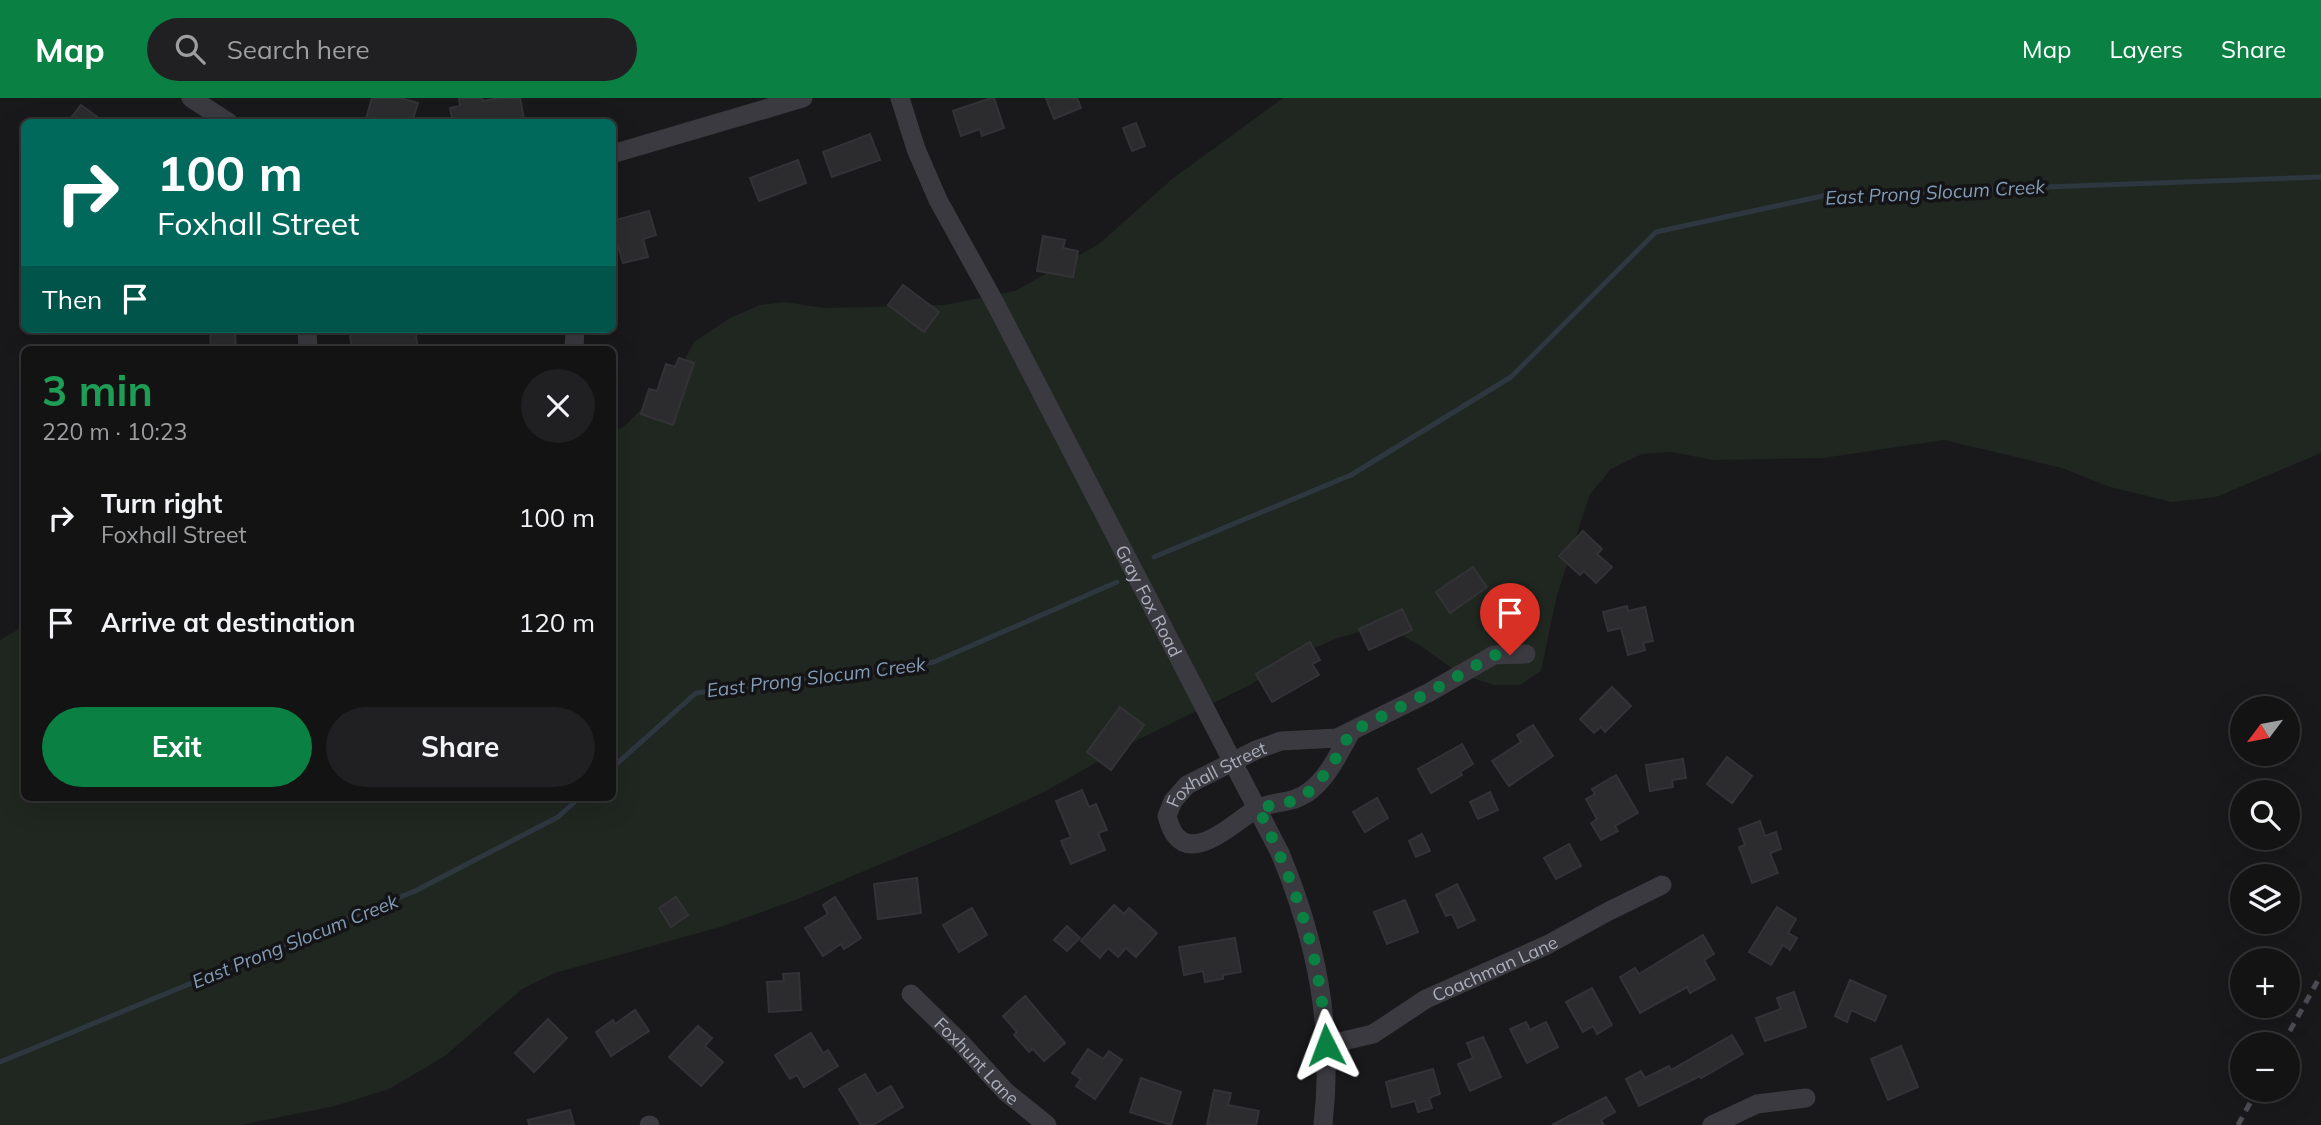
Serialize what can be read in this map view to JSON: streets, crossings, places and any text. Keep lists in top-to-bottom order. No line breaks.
{"streets":{"street":["Gray Fox Road","Foxhall Street","Coachman Lane","Foxhunt Lane"]},"crossings":[["Gray Fox Road","Foxhall Street"],["Gray Fox Road","Coachman Lane"]],"water":["East Prong Slocum Creek"],"north":"bottom left","page":{"header":"Map","search":"Search here","nav":["Map","Layers","Share"],"turn":["100 m","Foxhall Street"],"then":"Then","heading":["3 min","220 m · 10:23"],"list":[{"name":"Turn right","note":"Foxhall Street","value":"100 m"},{"name":"Arrive at destination","value":"120 m"}],"buttons":["Exit","Share"],"map_buttons":["+","−"]}}
